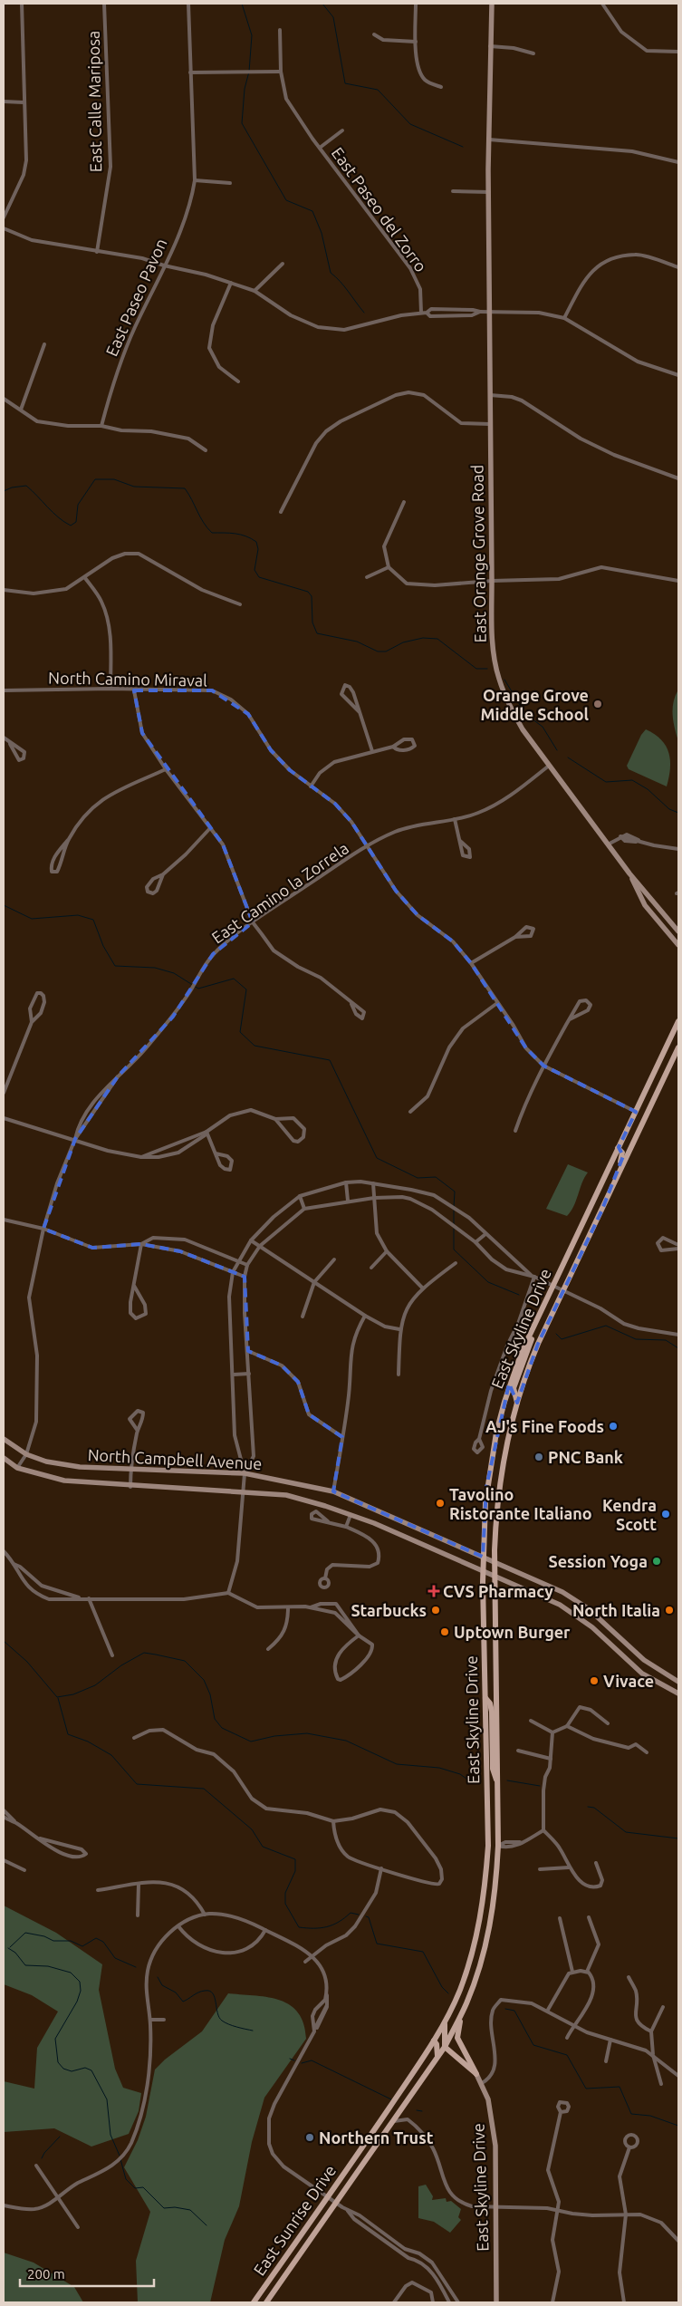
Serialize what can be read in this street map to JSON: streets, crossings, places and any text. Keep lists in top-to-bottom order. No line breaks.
{"streets":{"main road":["East Orange Grove Road","East Skyline Drive","North Campbell Avenue","East Sunrise Drive"],"street":["East Calle Mariposa","East Paseo del Zorro","East Paseo Pavon","North Camino Miraval","East Camino la Zorrela"]},"crossings":[["East Orange Grove Road","East Camino la Zorrela"],["North Camino Miraval","East Camino la Zorrela"],["North Camino Miraval","East Skyline Drive"],["East Camino la Zorrela","North Campbell Avenue"],["East Skyline Drive","North Campbell Avenue"],["East Skyline Drive","East Sunrise Drive"]],"places":{"other":["Orange Grove Middle School","AJ's Fine Foods","PNC Bank","Tavolino Ristorante Italiano","Kendra Scott","Session Yoga","Starbucks","North Italia","Uptown Burger","Vivace","Northern Trust"],"health":["CVS Pharmacy"]},"scale_bar":"200 m"}
